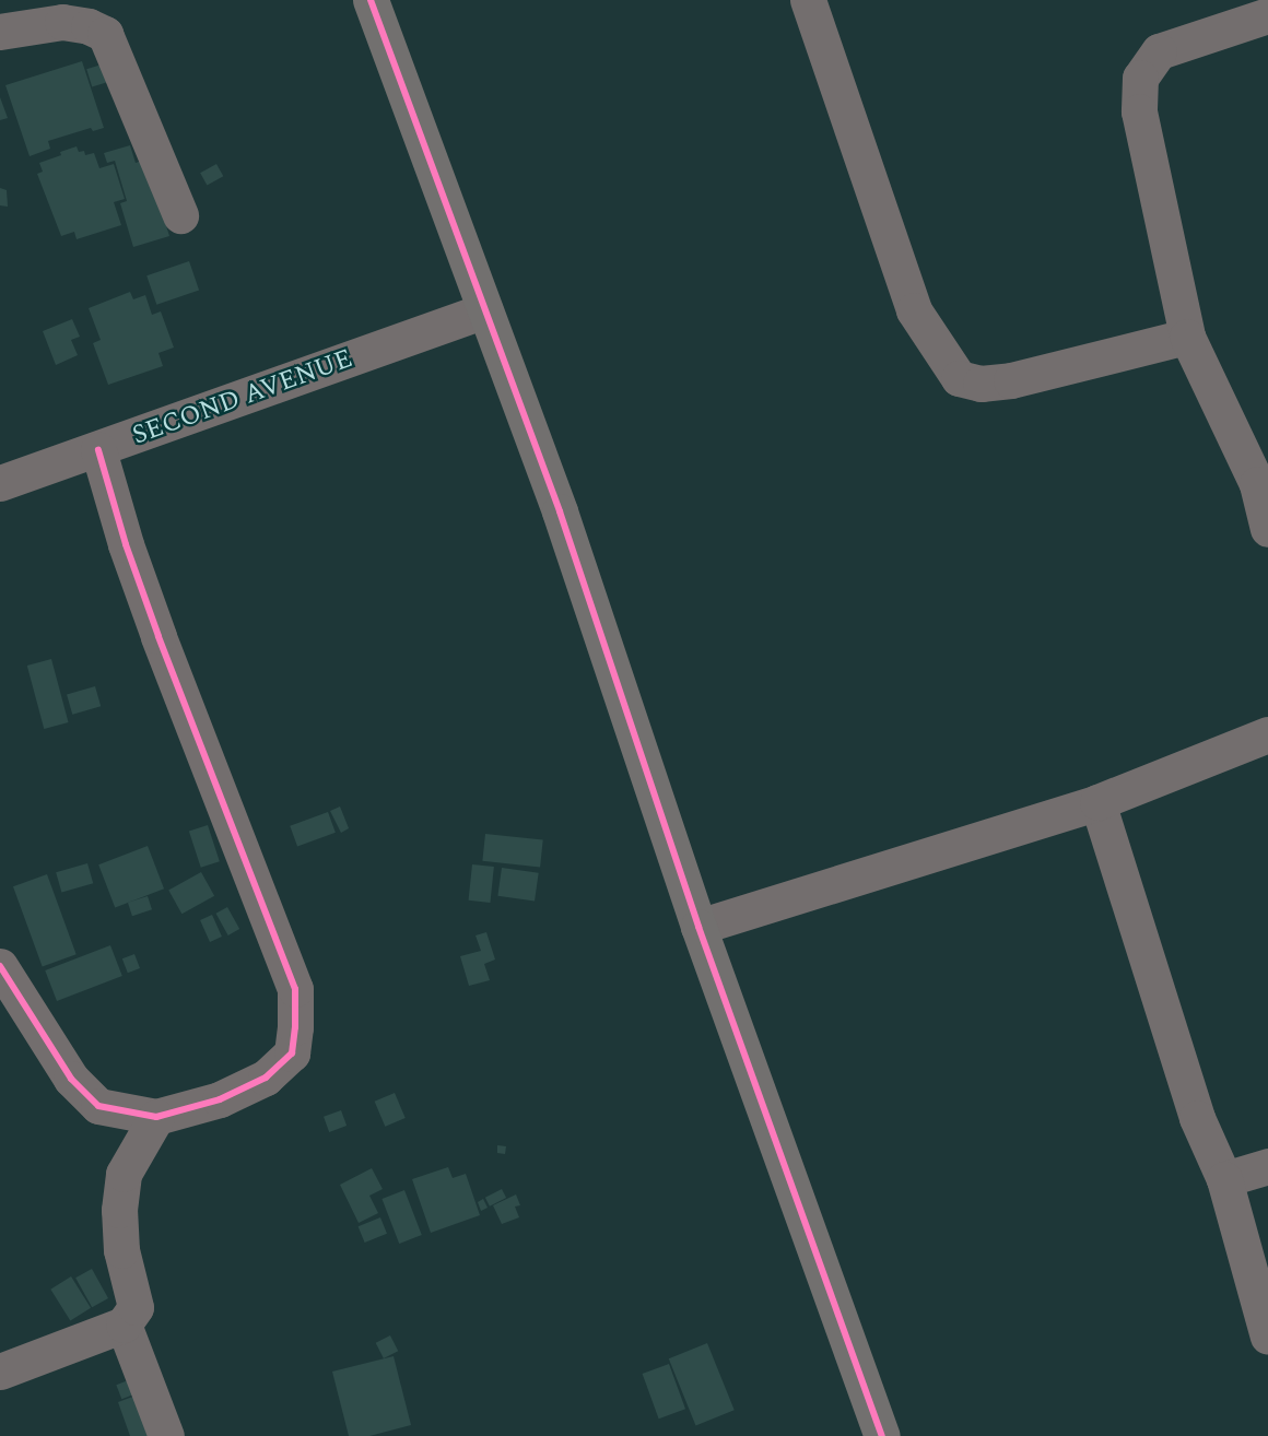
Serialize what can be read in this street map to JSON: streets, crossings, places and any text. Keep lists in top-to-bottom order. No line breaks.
{"streets":{"street":["SECOND AVENUE"]}}
